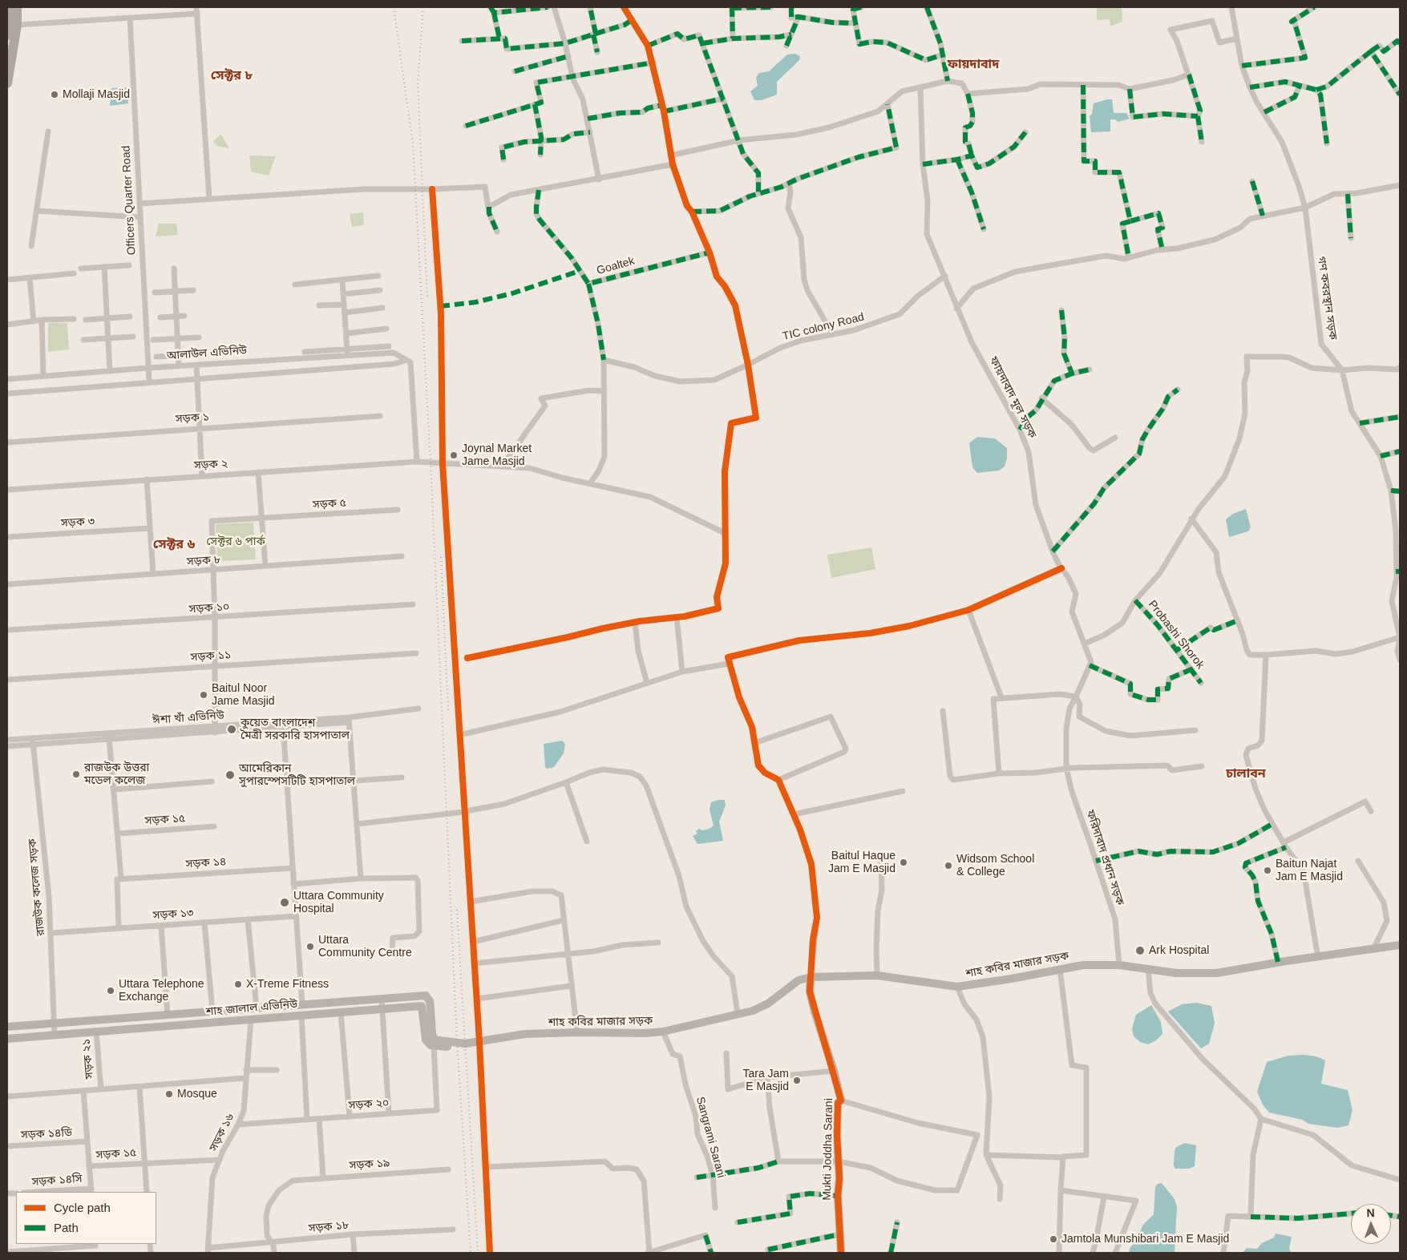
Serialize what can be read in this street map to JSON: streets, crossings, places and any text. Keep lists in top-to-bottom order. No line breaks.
{"streets":{"main road":["শাহ কবির মাজার সড়ক","শাহ জালাল এভিনিউ","Mukti Joddha Sarani"],"street":["Officers Quarter Road","Goaltek","গণ কবরস্থান সড়ক","TIC colony Road","আলাউল এভিনিউ","ফায়দাবাদ মূল সড়ক","সড়ক ১","সড়ক ২","সড়ক ৫","সড়ক ৩","সড়ক ৮","সড়ক ১০","Probashi Shorok","সড়ক ১১","ঈশা খাঁ এভিনিউ","সড়ক ১৫","ফরিদাবাদ প্রধান সড়ক","সড়ক ১৪","রাজউক কলেজ সড়ক","সড়ক ১৩","সড়ক ২১","সড়ক ২০","সড়ক ১৬","সড়ক ১৪ডি","Sangrami Sarani","সড়ক ১৯","সড়ক ১৪সি","সড়ক ১৮"]},"crossings":[["Officers Quarter Road","আলাউল এভিনিউ"],["TIC colony Road","ফায়দাবাদ মূল সড়ক"],["সড়ক ৫","সড়ক ৮"],["ঈশা খাঁ এভিনিউ","রাজউক কলেজ সড়ক"],["সড়ক ১৫","সড়ক ২১"],["সড়ক ১৫","সড়ক ১৬"],["ফরিদাবাদ প্রধান সড়ক","শাহ কবির মাজার সড়ক"],["রাজউক কলেজ সড়ক","সড়ক ১৩"],["রাজউক কলেজ সড়ক","শাহ জালাল এভিনিউ"],["শাহ কবির মাজার সড়ক","শাহ জালাল এভিনিউ"],["শাহ কবির মাজার সড়ক","Sangrami Sarani"],["শাহ কবির মাজার সড়ক","Mukti Joddha Sarani"],["শাহ জালাল এভিনিউ","সড়ক ২১"],["শাহ জালাল এভিনিউ","সড়ক ২০"],["শাহ জালাল এভিনিউ","সড়ক ১৬"],["সড়ক ২১","সড়ক ১৬"],["সড়ক ২০","সড়ক ১৬"],["সড়ক ১৬","সড়ক ১৮"],["সড়ক ১৯","সড়ক ১৮"]],"districts":["ফায়দাবাদ","সেক্টর ৮","সেক্টর ৬","চালাবন"],"parks":["সেক্টর ৬ পার্ক"],"places":["Mollaji Masjid","Joynal Market Jame Masjid","Baitul Noor Jame Masjid","কুয়েত বাংলাদেশ মৈত্রী সরকারি হাসপাতাল","রাজউক উত্তরা মডেল কলেজ","আমেরিকান সুপারস্পেসটিটি হাসপাতাল","Baitul Haque Jam E Masjid","Widsom School & College","Baitun Najat Jam E Masjid","Uttara Community Hospital","Uttara Community Centre","Ark Hospital","X-Treme Fitness","Uttara Telephone Exchange","Tara Jam E Masjid","Mosque","Jamtola Munshibari Jam E Masjid"],"legend":["Cycle path","Path"],"north":"top"}
